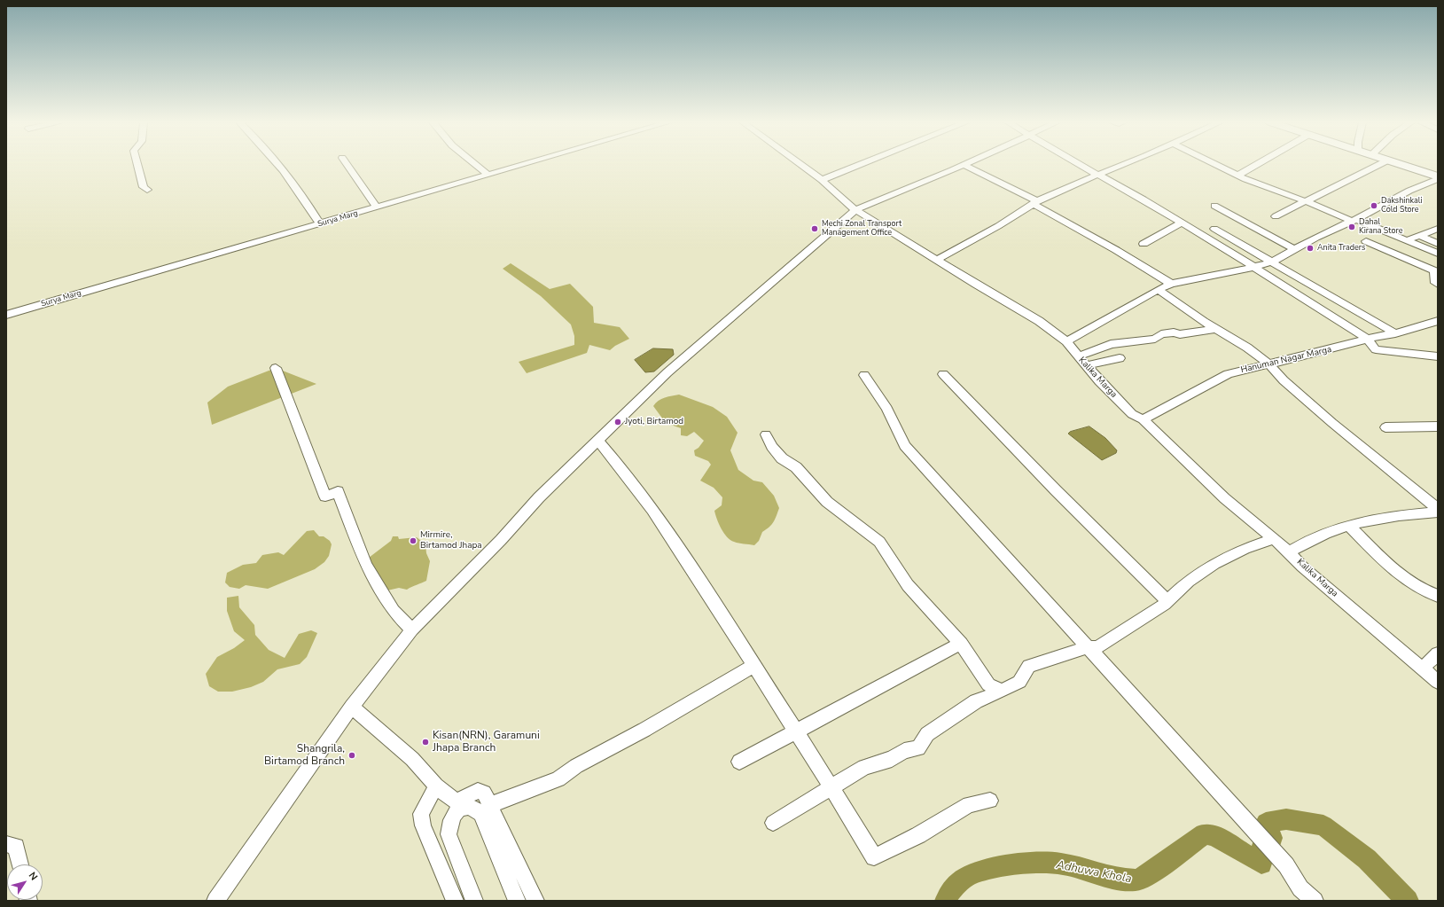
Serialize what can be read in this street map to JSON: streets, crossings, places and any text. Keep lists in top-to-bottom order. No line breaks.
{"streets":{"street":["Surya Marg","Hanuman Nagar Marga","Kalika Marga"]},"crossings":[["Hanuman Nagar Marga","Kalika Marga"]],"water":["Adhuwa Khola"],"places":["Dakshinkali Cold Store","Dahal Kirana Store","Mechi Zonal Transport Management Office","Anita Traders","Jyoti, Birtamod","Mirmire, Birtamod Jhapa","Kisan(NRN), Garamuni Jhapa Branch","Shangrila, Birtamod Branch"],"north":"top right"}
